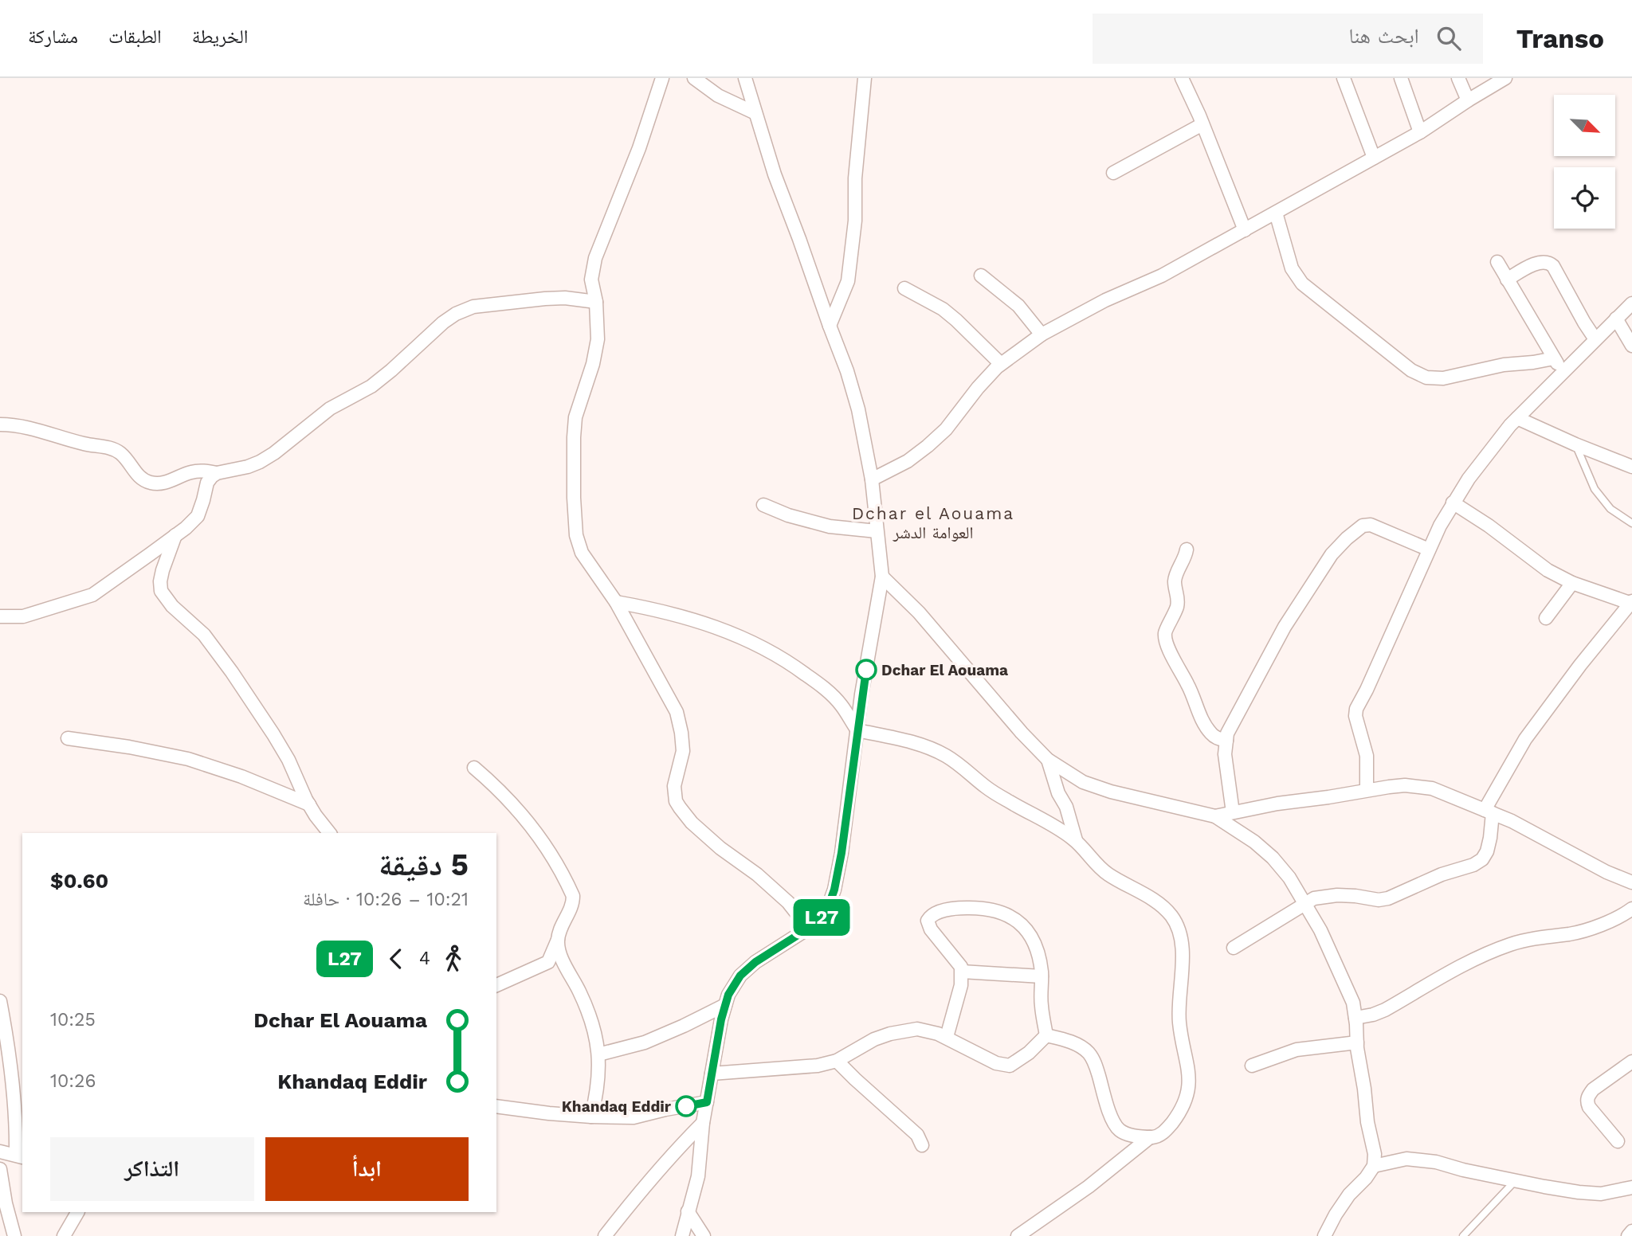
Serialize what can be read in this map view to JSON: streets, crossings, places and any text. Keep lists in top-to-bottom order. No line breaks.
{"districts":["Dchar el Aouama العوامة الدشر"],"places":["Dchar El Aouama","Khandaq Eddir"],"lines":["bus line L27"],"north":"bottom right","page":{"header":"Transo","search":"ابحث هنا","nav":["الخريطة","الطبقات","مشاركة"],"on_map":"L27","heading":["5 دقيقة","10:21 – 10:26 · حافلة","$0.60"],"legs":["4","L27"],"list":[{"name":"Dchar El Aouama","value":"10:25"},{"name":"Khandaq Eddir","value":"10:26"}],"buttons":["ابدأ","التذاكر"]}}
